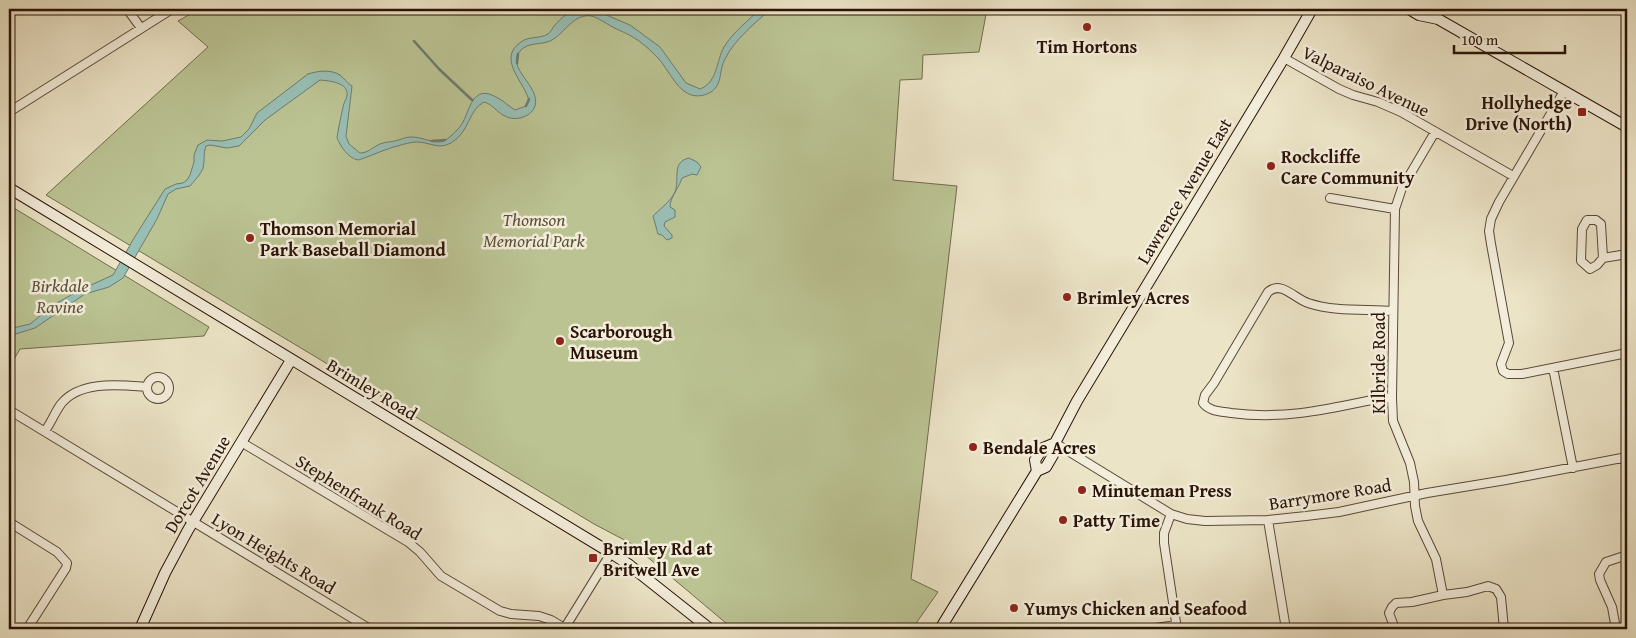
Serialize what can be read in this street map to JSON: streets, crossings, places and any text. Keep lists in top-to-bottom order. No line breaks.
{"streets":{"main road":["Lawrence Avenue East","Brimley Road","Dorcot Avenue"],"street":["Valparaiso Avenue","Kilbride Road","Barrymore Road","Stephenfrank Road","Lyon Heights Road"]},"crossings":[["Valparaiso Avenue","Lawrence Avenue East"],["Valparaiso Avenue","Kilbride Road"],["Lawrence Avenue East","Barrymore Road"],["Kilbride Road","Barrymore Road"],["Brimley Road","Dorcot Avenue"],["Dorcot Avenue","Stephenfrank Road"],["Dorcot Avenue","Lyon Heights Road"]],"parks":["Thomson Memorial Park","Birkdale Ravine"],"places":{"other":["Tim Hortons","Rockcliffe Care Community","Thomson Memorial Park Baseball Diamond","Brimley Acres","Scarborough Museum","Bendale Acres","Minuteman Press","Patty Time","Yumys Chicken and Seafood"],"transit":["Hollyhedge Drive (North)","Brimley Rd at Britwell Ave"]},"scale_bar":"100 m"}
